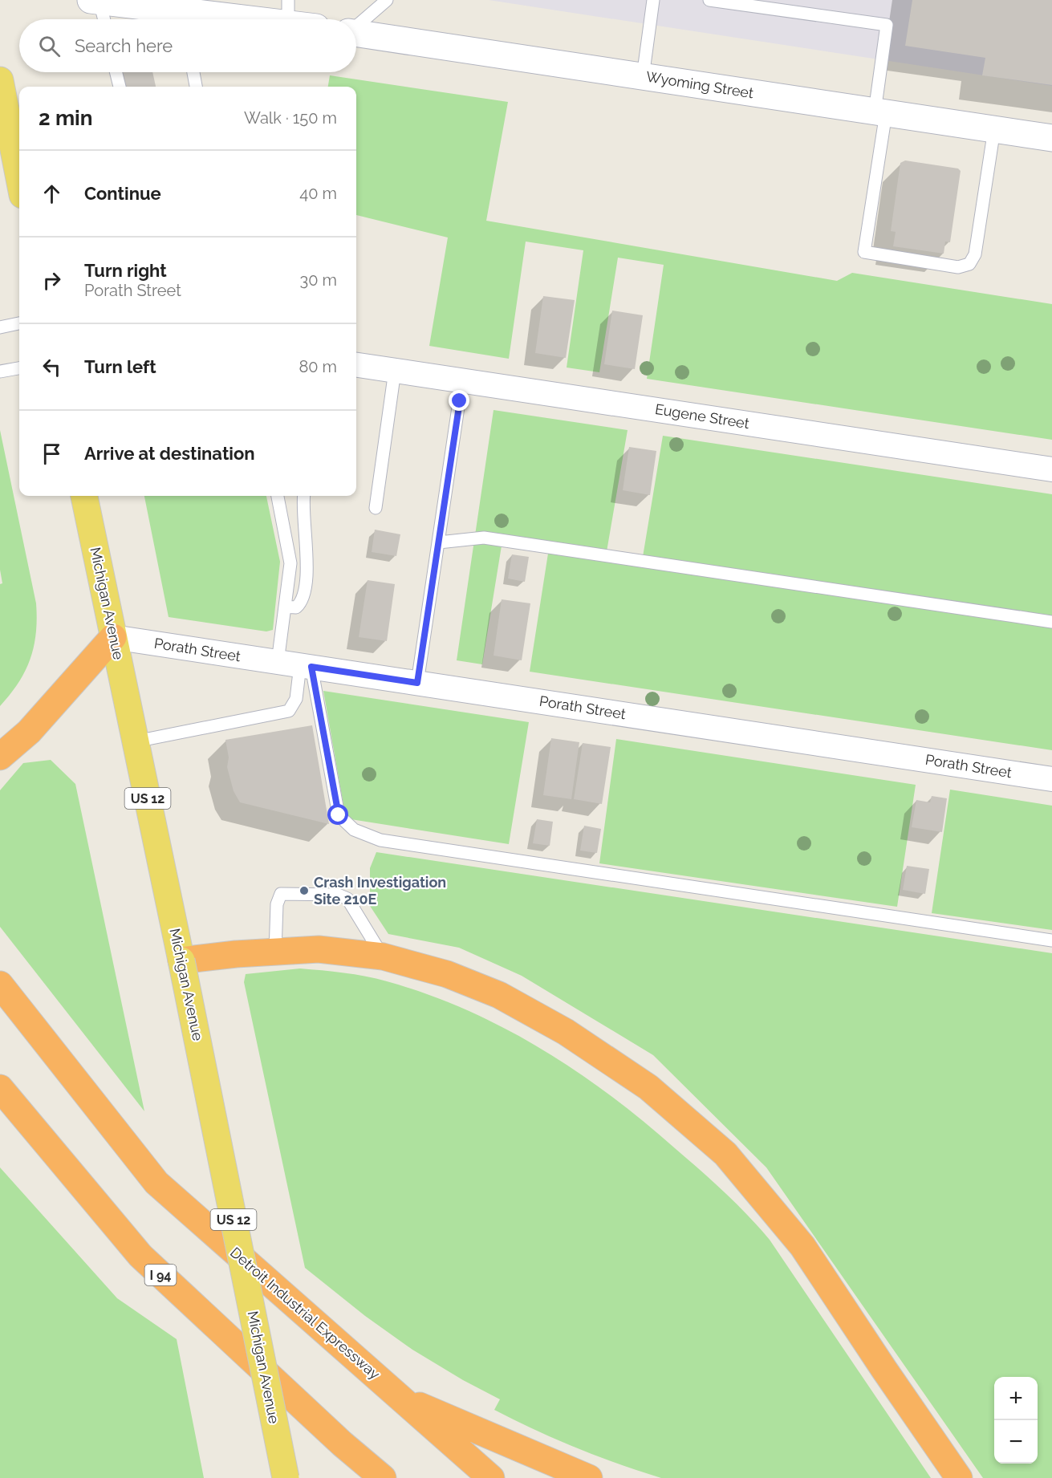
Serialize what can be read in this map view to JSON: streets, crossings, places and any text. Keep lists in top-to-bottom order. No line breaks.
{"streets":{"highway":["I 94","Detroit Industrial Expressway"],"main road":["Wyoming Street","Michigan Avenue","US 12"],"street":["Eugene Street","Porath Street"]},"crossings":[["Michigan Avenue","Porath Street"]],"places":["Crash Investigation Site 210E"],"page":{"search":"Search here","heading":["2 min","Walk · 150 m"],"list":[["Continue","40 m"],["Turn right","Porath Street","30 m"],["Turn left","80 m"],"Arrive at destination"],"map_buttons":["+","−"]}}
